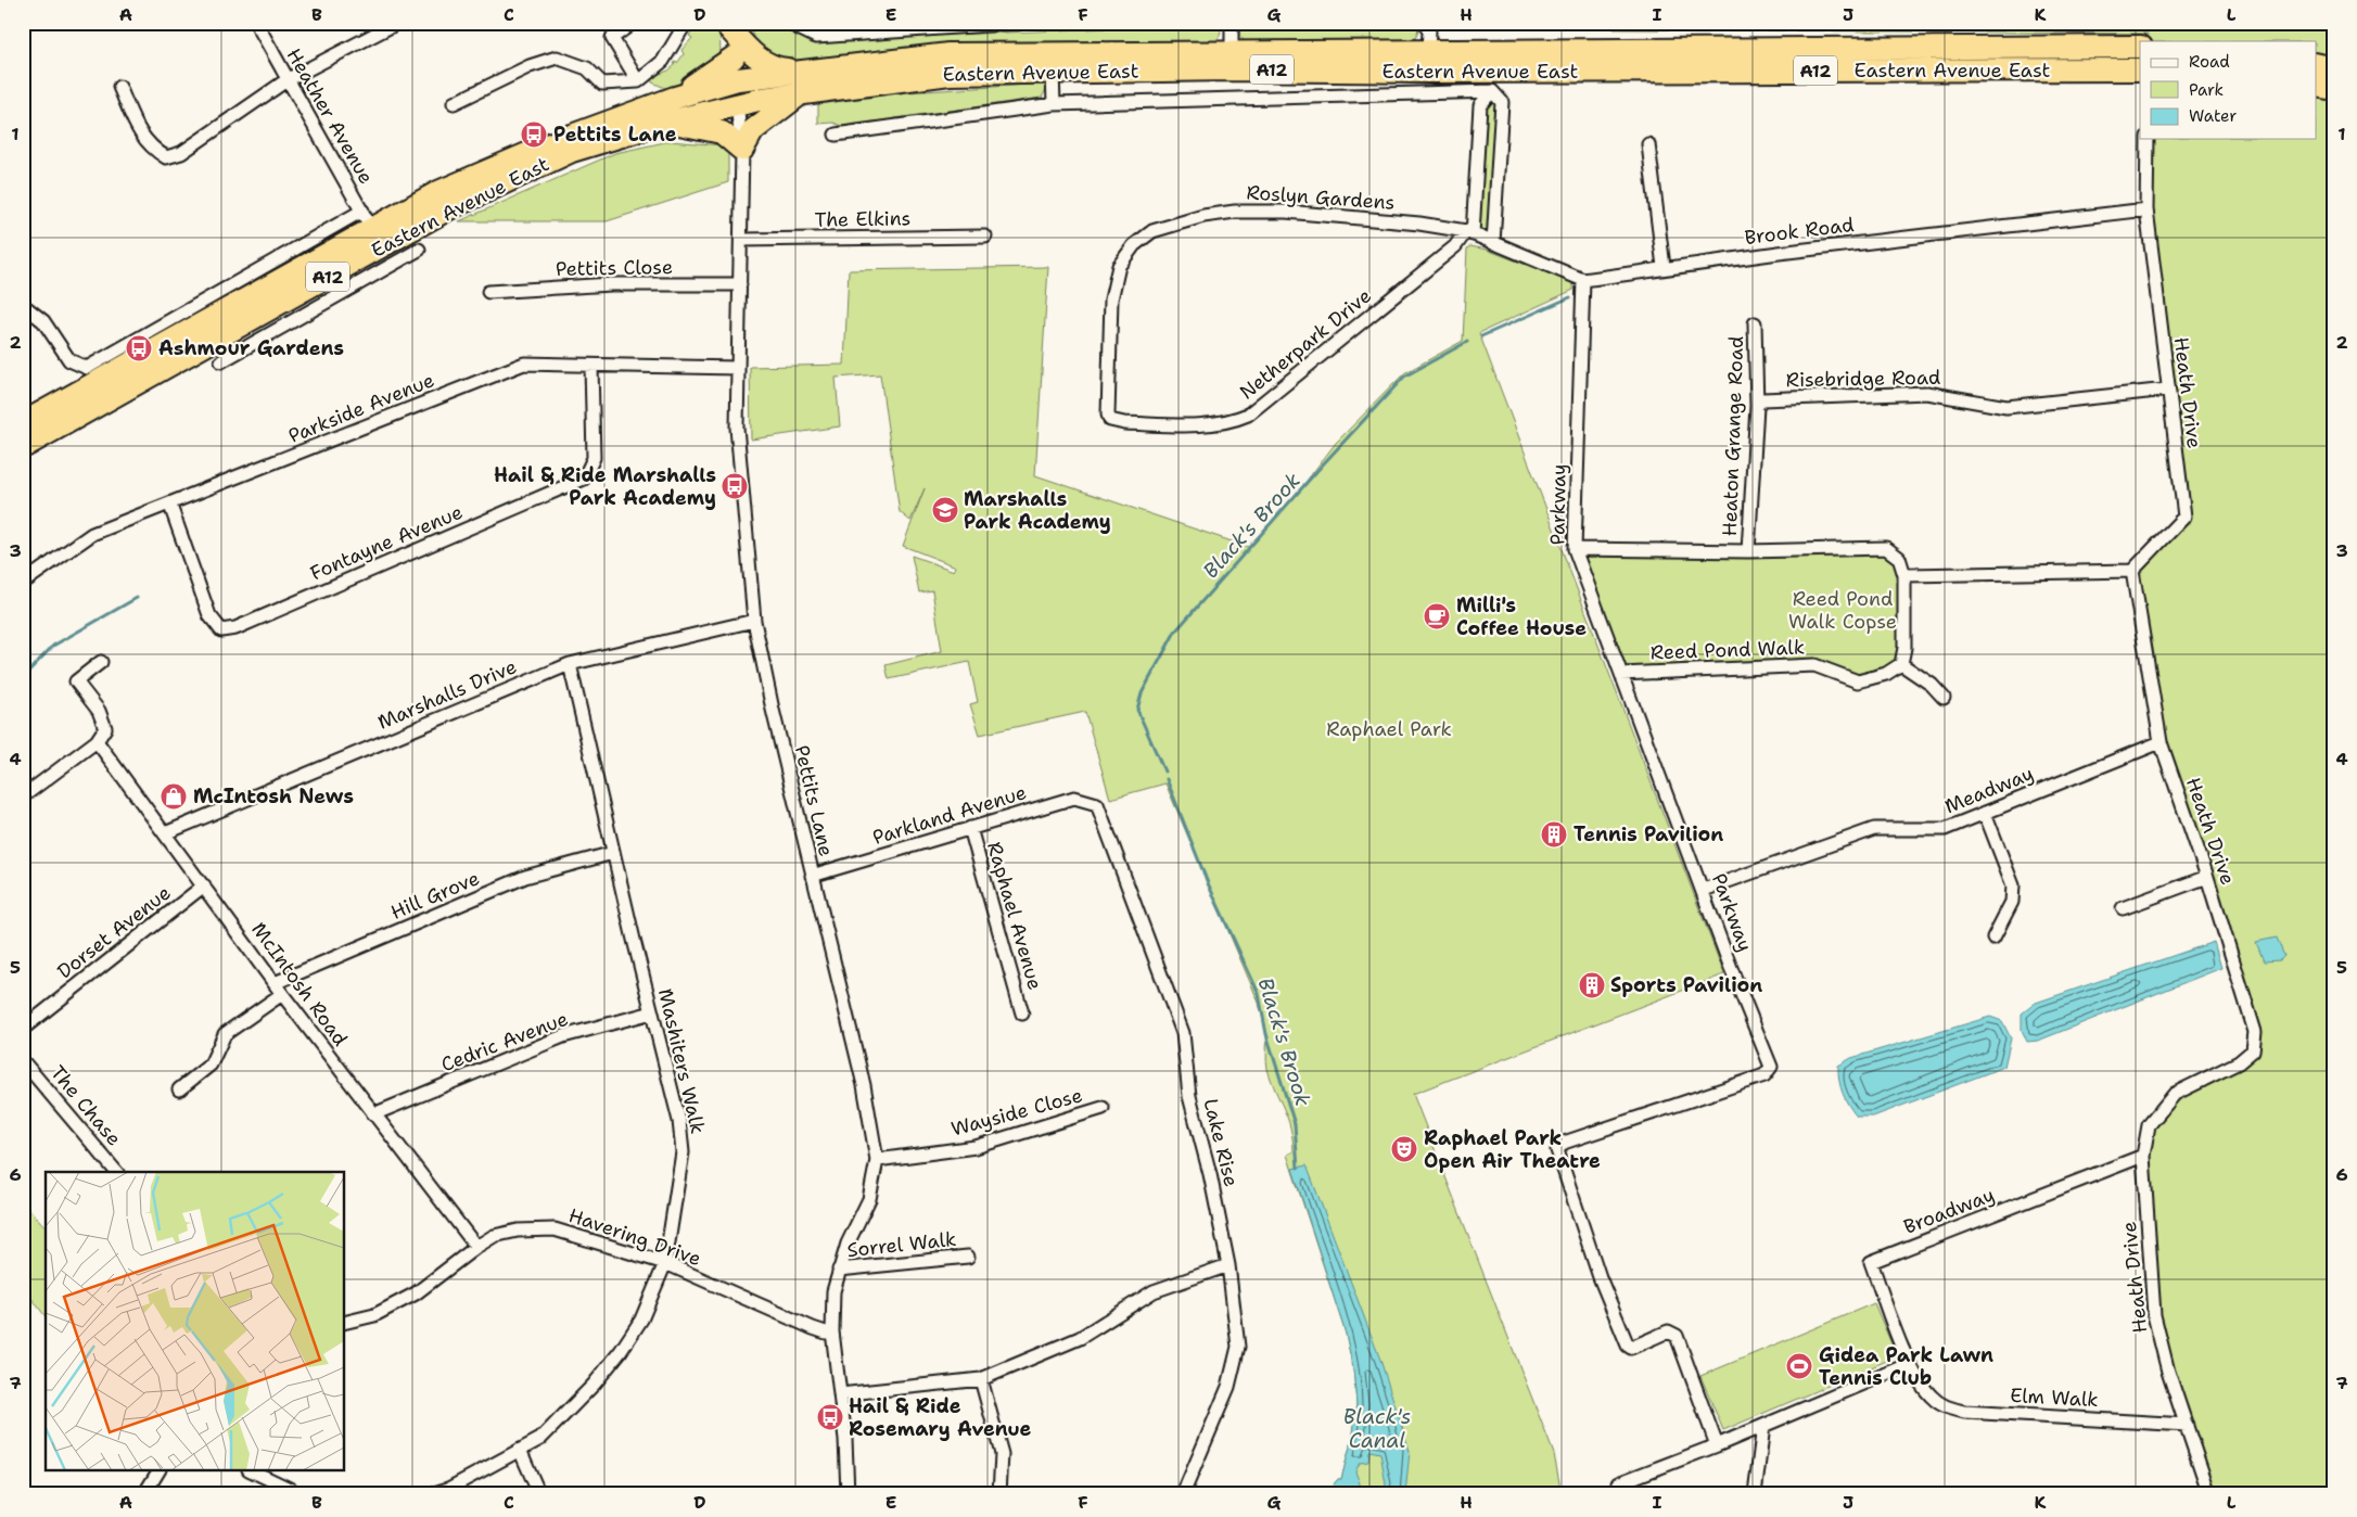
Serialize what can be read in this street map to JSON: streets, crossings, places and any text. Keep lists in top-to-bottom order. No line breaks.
{"streets":{"highway":["A12","Eastern Avenue East"],"street":["Heather Avenue","Roslyn Gardens","The Elkins","Brook Road","Pettits Close","Netherpark Drive","Risebridge Road","Heath Drive","Parkside Avenue","Heaton Grange Road","Parkway","Fontayne Avenue","Reed Pond Walk","Marshalls Drive","Meadway","Pettits Lane","Parkland Avenue","Hill Grove","Raphael Avenue","Dorset Avenue","McIntosh Road","Cedric Avenue","Mashiters Walk","The Chase","Wayside Close","Lake Rise","Broadway","Havering Drive","Sorrel Walk","Elm Walk"]},"crossings":[["Eastern Avenue East","Heather Avenue"],["Eastern Avenue East","Pettits Lane"],["Roslyn Gardens","Netherpark Drive"],["The Elkins","Pettits Lane"],["Brook Road","Heath Drive"],["Brook Road","Parkway"],["Pettits Close","Pettits Lane"],["Risebridge Road","Heath Drive"],["Risebridge Road","Heaton Grange Road"],["Heath Drive","Meadway"],["Heath Drive","Broadway"],["Heath Drive","Elm Walk"],["Parkside Avenue","Fontayne Avenue"],["Parkside Avenue","Pettits Lane"],["Parkway","Reed Pond Walk"],["Parkway","Meadway"],["Marshalls Drive","Pettits Lane"],["Marshalls Drive","McIntosh Road"],["Marshalls Drive","Mashiters Walk"],["Pettits Lane","Parkland Avenue"],["Pettits Lane","Wayside Close"],["Pettits Lane","Havering Drive"],["Pettits Lane","Sorrel Walk"],["Parkland Avenue","Raphael Avenue"],["Parkland Avenue","Lake Rise"],["Hill Grove","McIntosh Road"],["Hill Grove","Mashiters Walk"],["Dorset Avenue","McIntosh Road"],["McIntosh Road","Cedric Avenue"],["McIntosh Road","Havering Drive"],["Cedric Avenue","Mashiters Walk"],["Mashiters Walk","Havering Drive"],["Broadway","Elm Walk"]],"water":["Black's Brook","Black's Canal"],"parks":["Reed Pond Walk Copse","Raphael Park"],"places":{"bus stop":["Pettits Lane","Ashmour Gardens","Hail & Ride Marshalls Park Academy","Hail & Ride Rosemary Avenue"],"school or university":["Marshalls Park Academy"],"cafe":["Milli's Coffee House"],"shop":["McIntosh News"],"building":["Tennis Pavilion","Sports Pavilion"],"theatre":["Raphael Park Open Air Theatre"],"sports":["Gidea Park Lawn Tennis Club"]},"legend":["Road","Park","Water"],"grid":{"columns":["A","B","C","D","E","F","G","H","I","J","K","L"],"rows":["1","2","3","4","5","6","7"]}}
